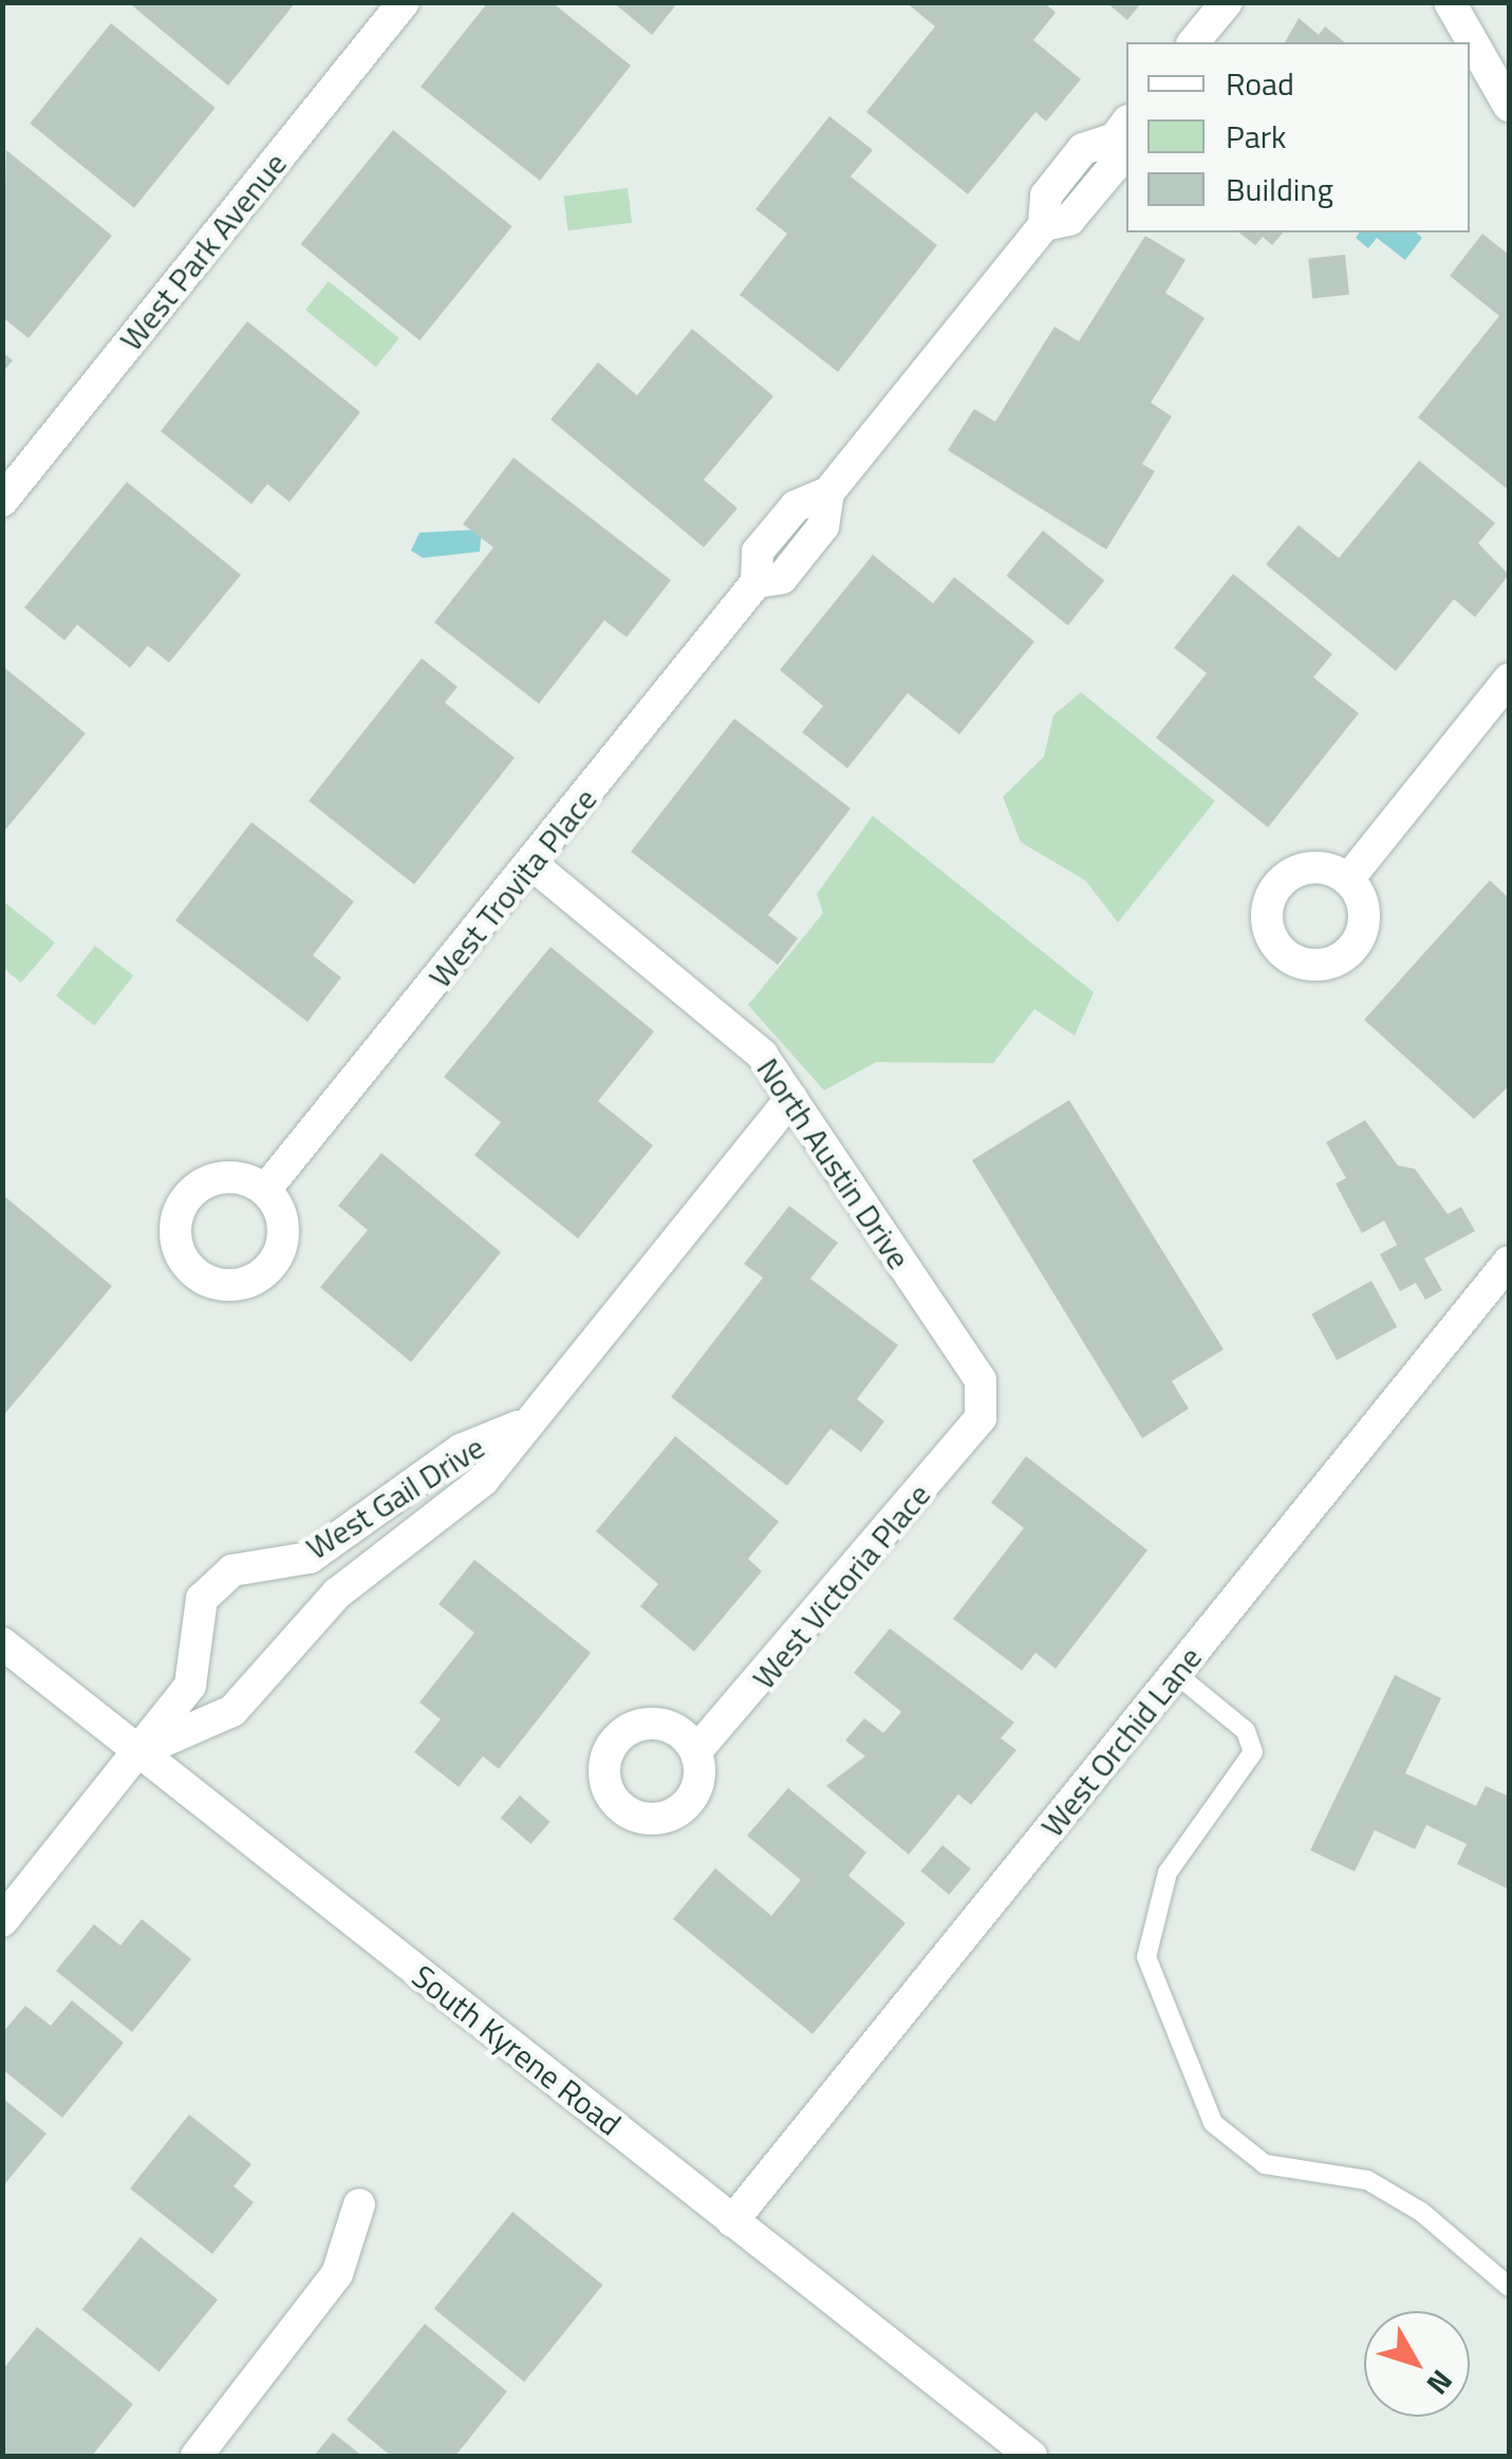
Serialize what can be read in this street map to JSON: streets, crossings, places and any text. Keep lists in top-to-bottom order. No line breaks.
{"streets":{"street":["West Park Avenue","West Trovita Place","North Austin Drive","West Gail Drive","West Victoria Place","West Orchid Lane","South Kyrene Road"]},"crossings":[["West Trovita Place","North Austin Drive"],["North Austin Drive","West Gail Drive"],["North Austin Drive","West Victoria Place"],["West Gail Drive","South Kyrene Road"],["West Orchid Lane","South Kyrene Road"]],"legend":["Road","Park","Building"],"north":"bottom right"}
